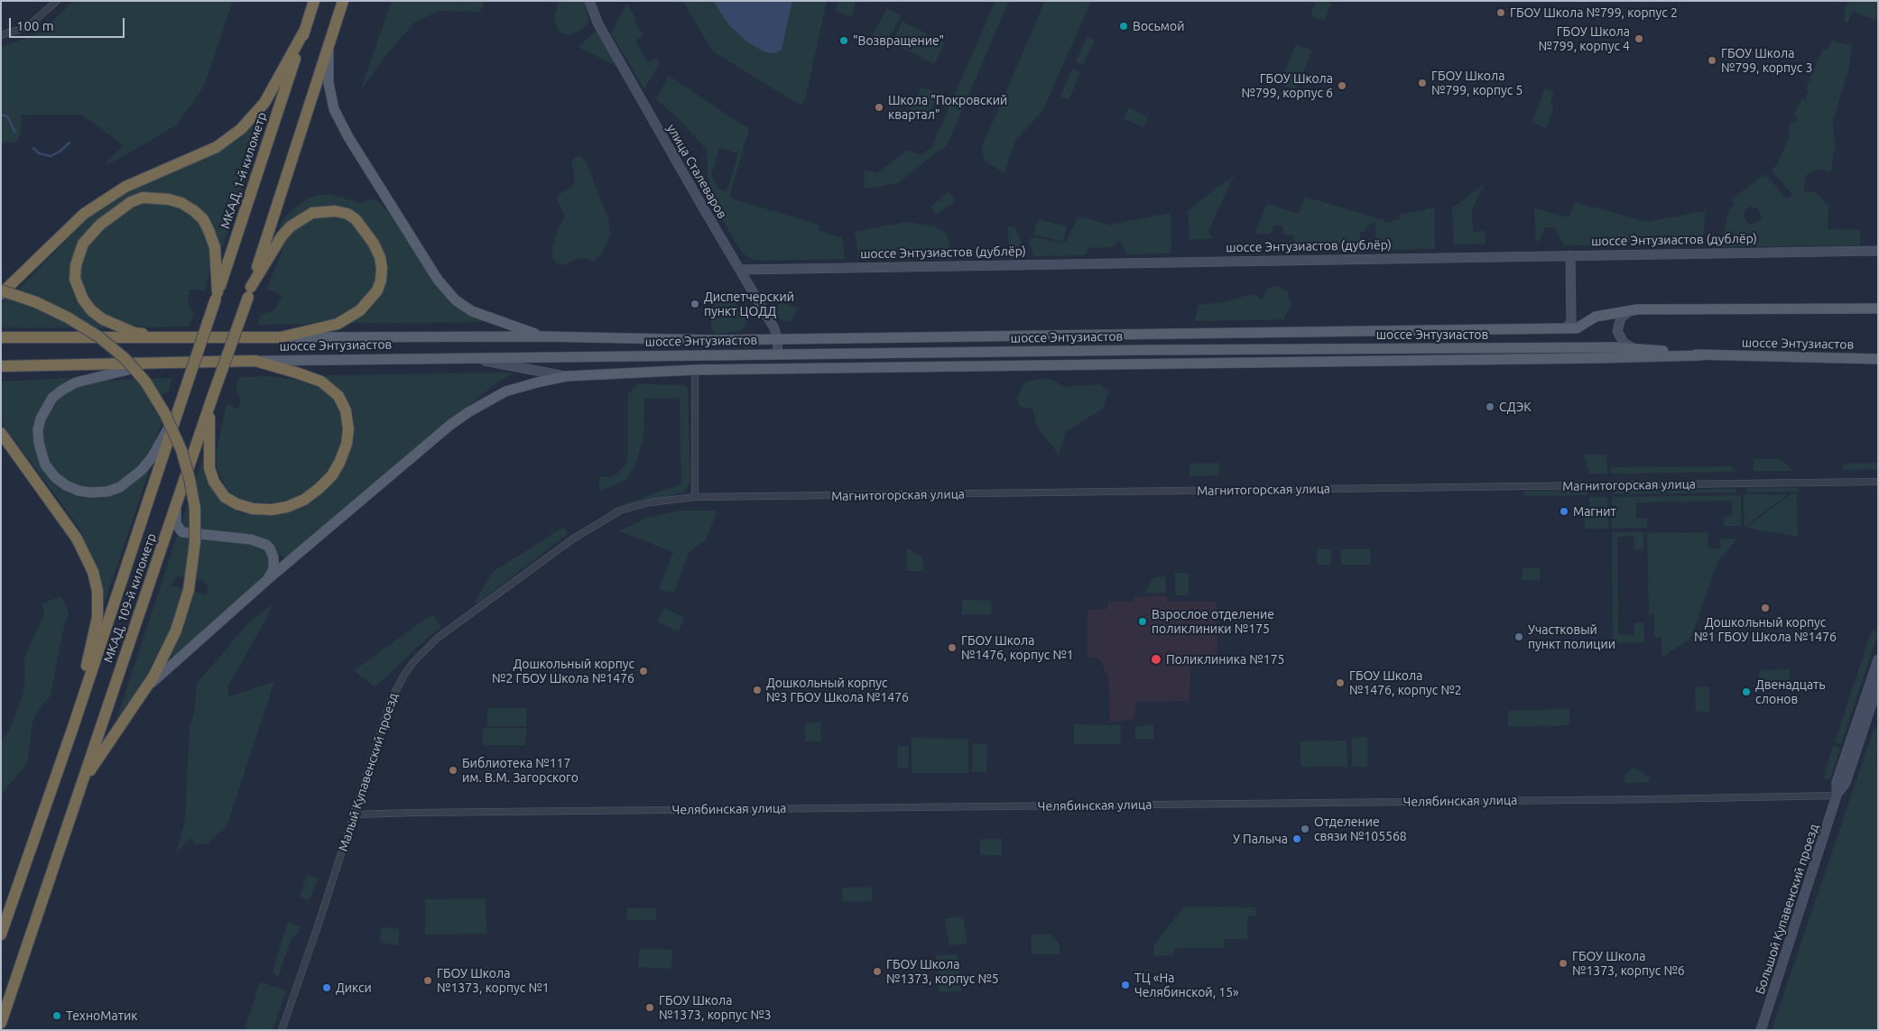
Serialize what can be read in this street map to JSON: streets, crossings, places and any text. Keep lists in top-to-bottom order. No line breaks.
{"streets":{"highway":["МКАД, 1-й километр","МКАД, 109-й километр"],"main road":["улица Сталеваров","шоссе Энтузиастов (дублёр)","шоссе Энтузиастов","Большой Купавенский проезд"],"street":["Магнитогорская улица","Малый Купавенский проезд","Челябинская улица"]},"crossings":[["МКАД, 1-й километр","МКАД, 109-й километр"],["улица Сталеваров","шоссе Энтузиастов (дублёр)"],["улица Сталеваров","шоссе Энтузиастов"],["Магнитогорская улица","Малый Купавенский проезд"],["Малый Купавенский проезд","Челябинская улица"],["Челябинская улица","Большой Купавенский проезд"]],"places":["ГБОУ Школа №799, корпус 2","Восьмой","ГБОУ Школа №799, корпус 4","\"Возвращение\"","ГБОУ Школа №799, корпус 3","ГБОУ Школа №799, корпус 5","ГБОУ Школа №799, корпус 6","Школа \"Покровский квартал\"","Диспетчерский пункт ЦОДД","СДЭК","Магнит","Дошкольный корпус №1 ГБОУ Школа №1476","Взрослое отделение поликлиники №175","Участковый пункт полиции","ГБОУ Школа №1476, корпус №1","Поликлиника №175","Дошкольный корпус №2 ГБОУ Школа №1476","ГБОУ Школа №1476, корпус №2","Дошкольный корпус №3 ГБОУ Школа №1476","Двенадцать слонов","Библиотека №117 им. В.М. Загорского","Отделение связи №105568","У Палыча","ГБОУ Школа №1373, корпус №6","ГБОУ Школа №1373, корпус №5","ГБОУ Школа №1373, корпус №1","ТЦ «На Челябинской, 15»","Дикси","ГБОУ Школа №1373, корпус №3","ТехноМатик"],"scale_bar":"100 m"}
